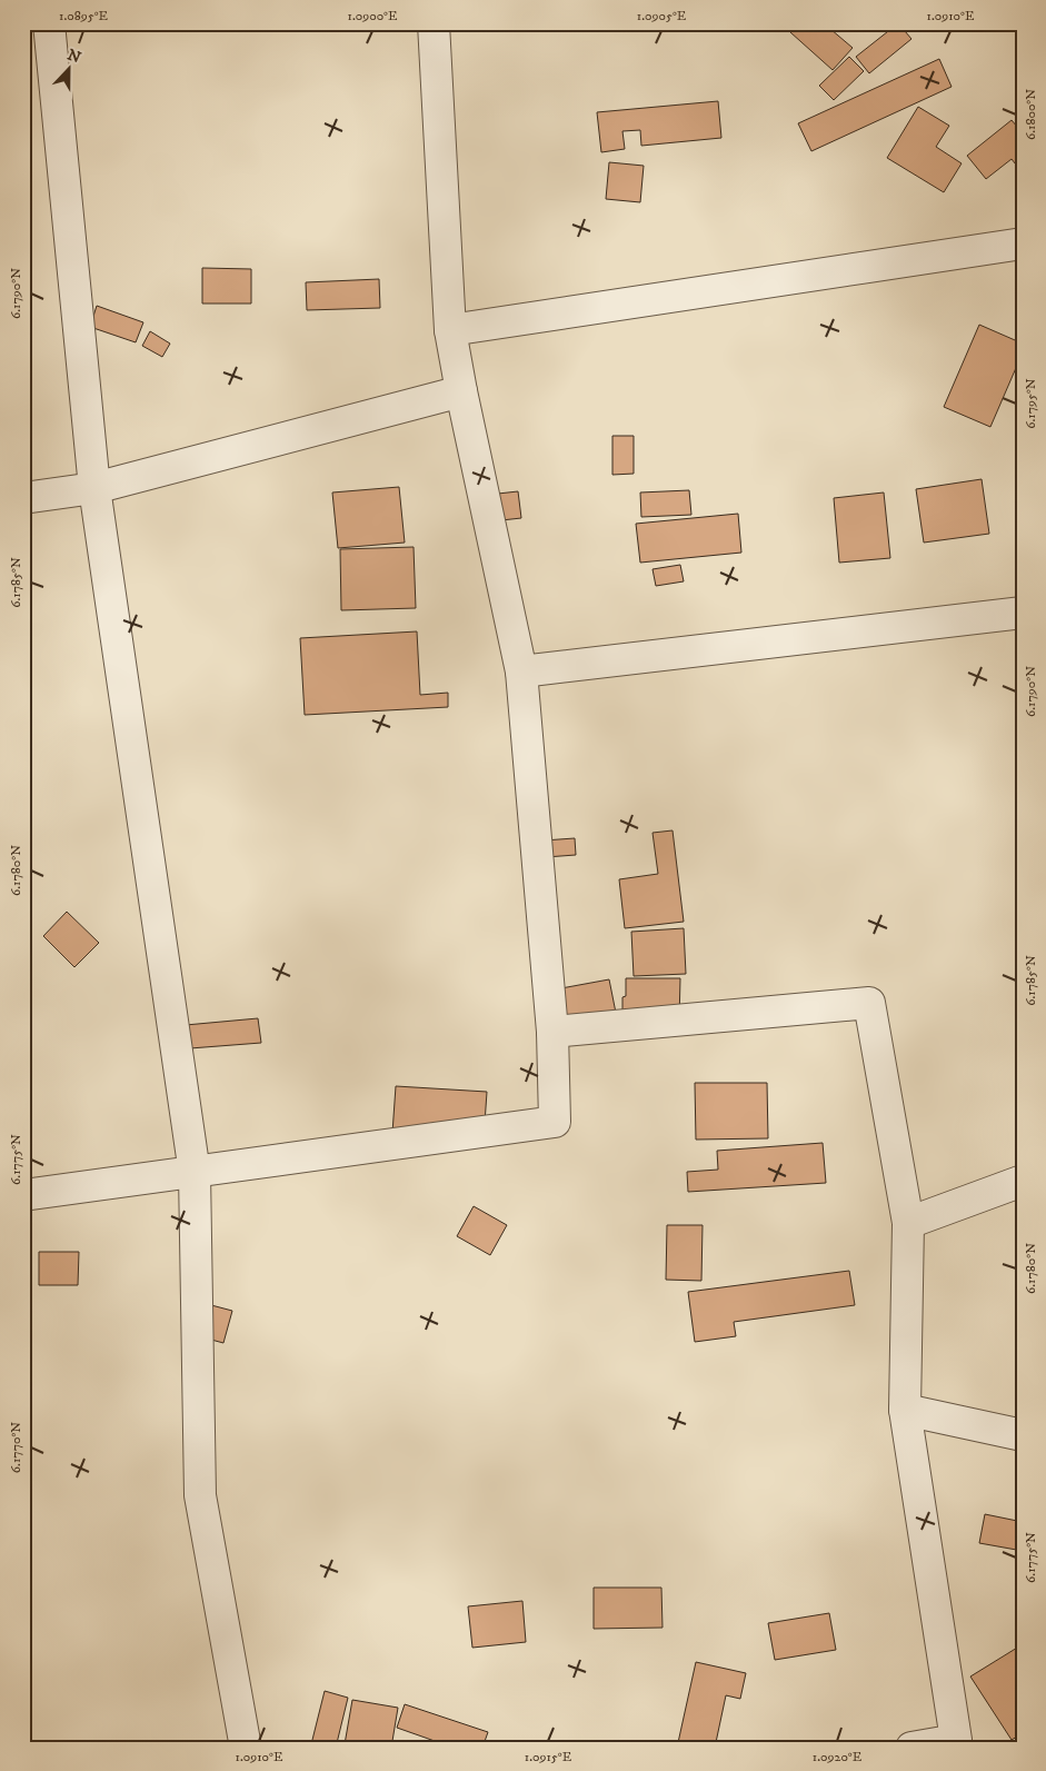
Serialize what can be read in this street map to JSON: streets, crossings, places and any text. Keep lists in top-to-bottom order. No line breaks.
{"north":"top","coordinates":["1.0895°E","1.0900°E","1.0905°E","1.0910°E","6.1800°N","6.1790°N","6.1795°N","6.1785°N","6.1780°N","6.1775°N","6.1770°N","1.0915°E","1.0920°E"]}
